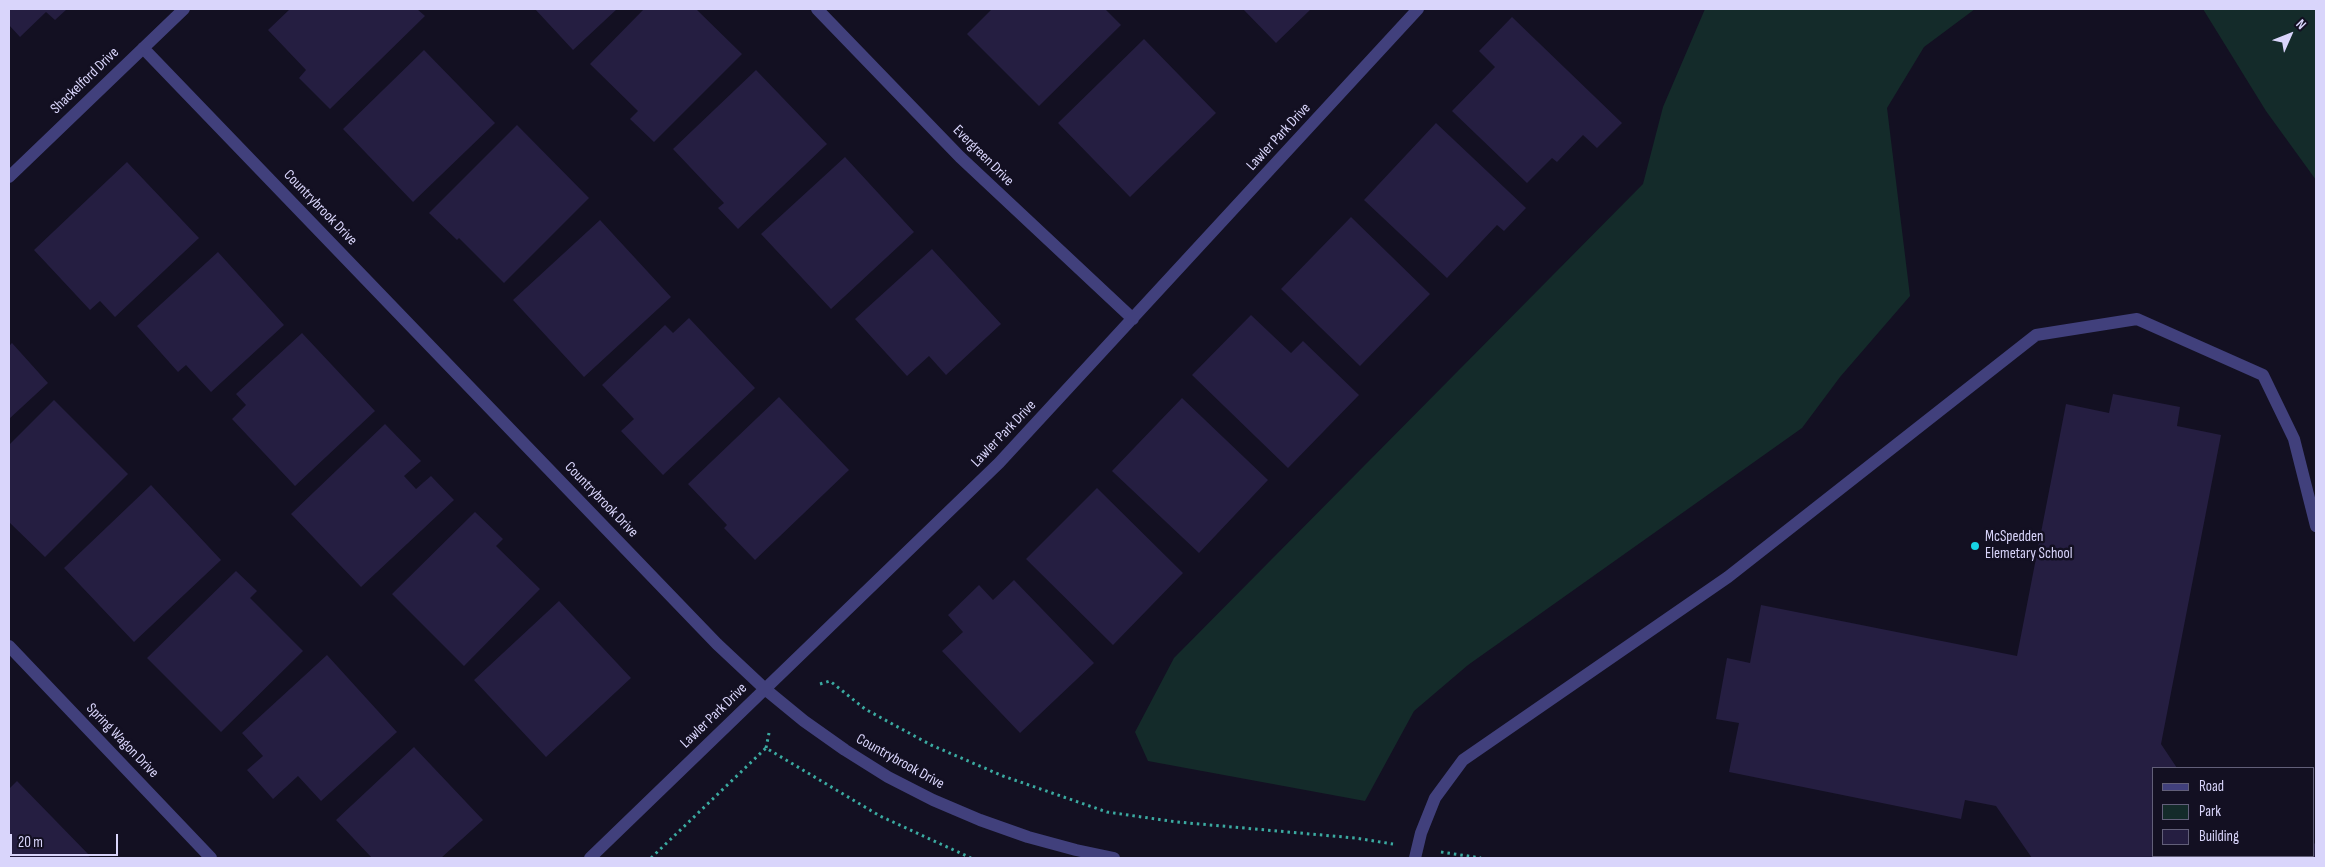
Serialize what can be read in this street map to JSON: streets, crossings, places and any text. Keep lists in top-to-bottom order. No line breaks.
{"streets":{"street":["Shackelford Drive","Lawler Park Drive","Evergreen Drive","Countrybrook Drive","Spring Wagon Drive"]},"crossings":[["Shackelford Drive","Countrybrook Drive"],["Lawler Park Drive","Evergreen Drive"],["Lawler Park Drive","Countrybrook Drive"]],"places":["McSpedden Elemetary School"],"legend":["Road","Park","Building"],"scale_bar":"20 m","north":"top right"}
